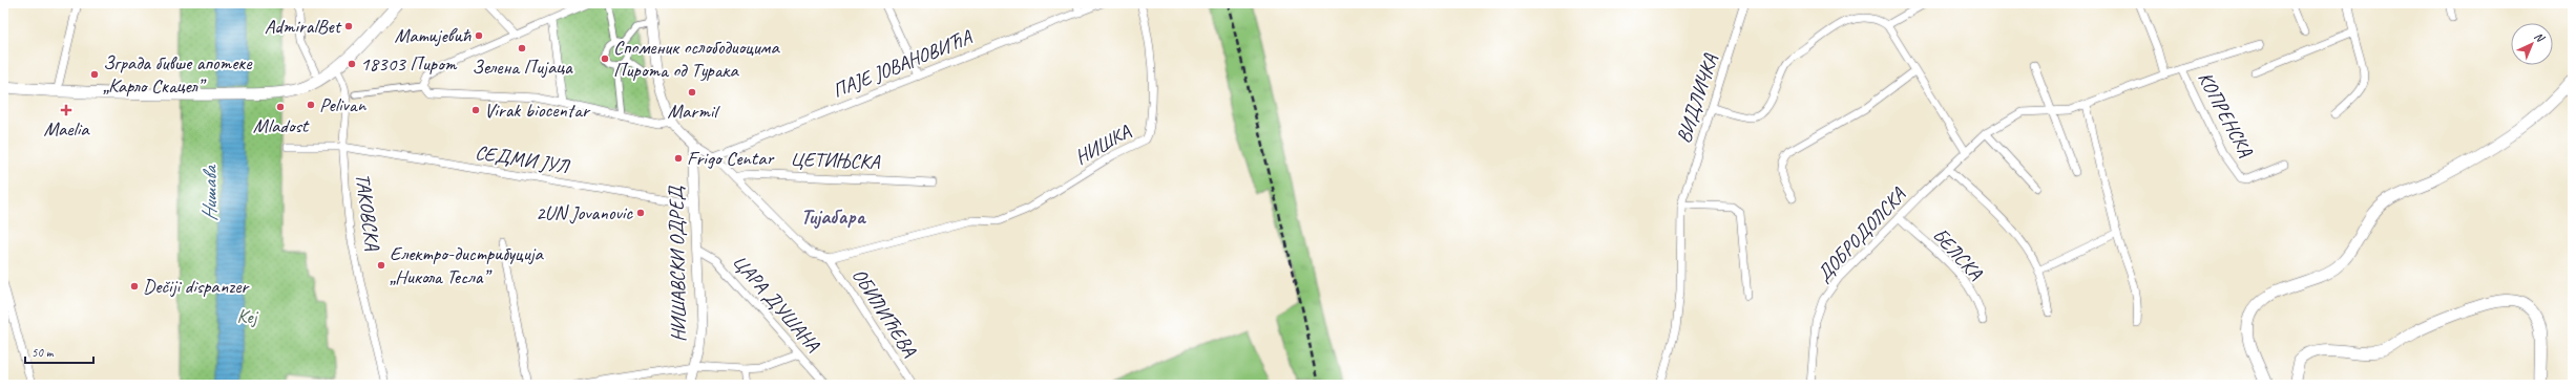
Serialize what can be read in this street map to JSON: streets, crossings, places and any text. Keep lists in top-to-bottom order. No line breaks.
{"streets":{"street":["ПАЈЕ ЈОВАНОВИЋА","ВИДЛИЧКА","КОПРЕНСКА","НИШКА","СЕДМИ ЈУЛ","ЦЕТИЊСКА","ТАКОВСКА","ДОБРОДОЛСКА","БЕЛСКА","НИШАВСКИ ОДРЕД","ЦАРА ДУШАНА","ОБИЛИЋЕВА"]},"crossings":[["ПАЈЕ ЈОВАНОВИЋА","ОБИЛИЋЕВА"],["КОПРЕНСКА","ДОБРОДОЛСКА"],["НИШКА","ОБИЛИЋЕВА"],["СЕДМИ ЈУЛ","ТАКОВСКА"],["СЕДМИ ЈУЛ","НИШАВСКИ ОДРЕД"],["ЦЕТИЊСКА","ОБИЛИЋЕВА"],["ДОБРОДОЛСКА","БЕЛСКА"],["НИШАВСКИ ОДРЕД","ЦАРА ДУШАНА"],["НИШАВСКИ ОДРЕД","ОБИЛИЋЕВА"]],"districts":["Тијабара"],"water":["Нишава"],"parks":["Кеј"],"places":{"other":["AdmiralBet","Матијевић","Зелена Пијаца","Споменик ослободиоцима Пирота од Турака","18303 Пирот","Зграда бивше апотеке „Карло Скацел”","Marmil","Pelivan","Mladost","Virak biocentar","Frigo Centar","2UN Jovanovic","Електро-дистрибуција „Никола Тесла”","Dečiji dispanzer"],"health":["Maelia"]},"scale_bar":"50 m","north":"top right"}
